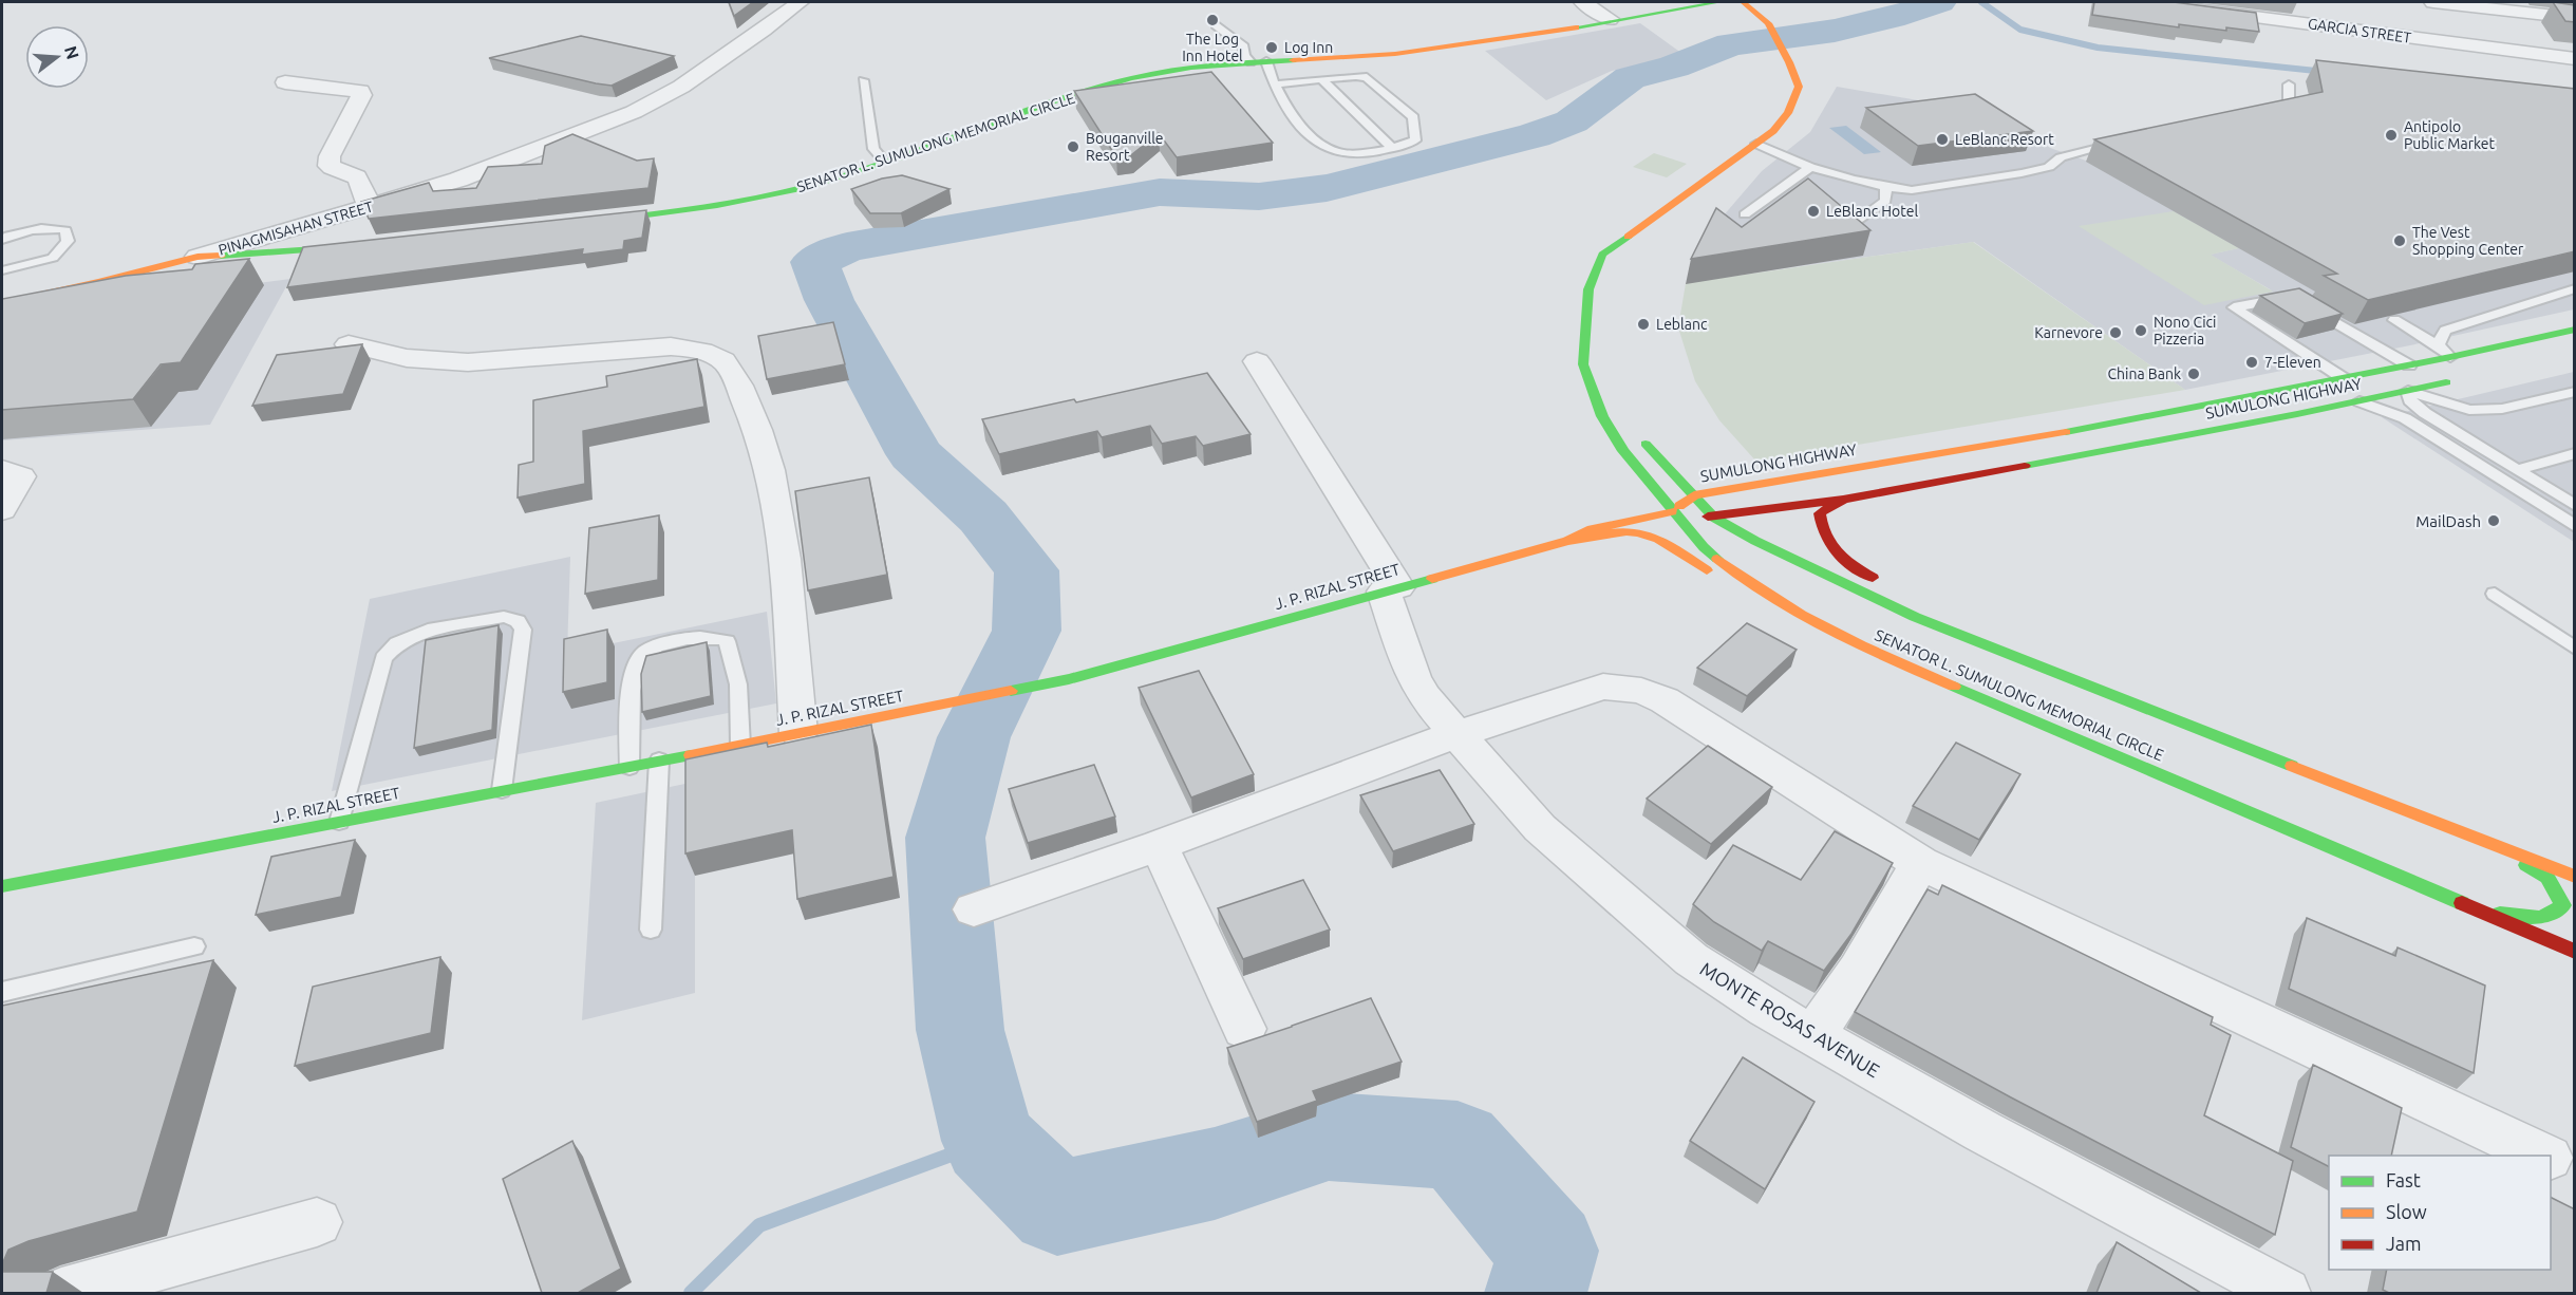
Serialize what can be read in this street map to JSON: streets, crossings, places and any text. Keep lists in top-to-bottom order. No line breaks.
{"streets":{"main road":["SENATOR L. SUMULONG MEMORIAL CIRCLE","SUMULONG HIGHWAY","J. P. RIZAL STREET"],"street":["GARCIA STREET","PINAGMISAHAN STREET","MONTE ROSAS AVENUE"]},"crossings":[["SENATOR L. SUMULONG MEMORIAL CIRCLE","SUMULONG HIGHWAY"],["SENATOR L. SUMULONG MEMORIAL CIRCLE","J. P. RIZAL STREET"],["SUMULONG HIGHWAY","J. P. RIZAL STREET"],["J. P. RIZAL STREET","MONTE ROSAS AVENUE"]],"places":["The Log Inn Hotel","Log Inn","Antipolo Public Market","LeBlanc Resort","Bouganville Resort","LeBlanc Hotel","The Vest Shopping Center","Leblanc","Nono Cici Pizzeria","Karnevore","7-Eleven","China Bank","MailDash"],"legend":["Fast","Slow","Jam"],"north":"right"}
